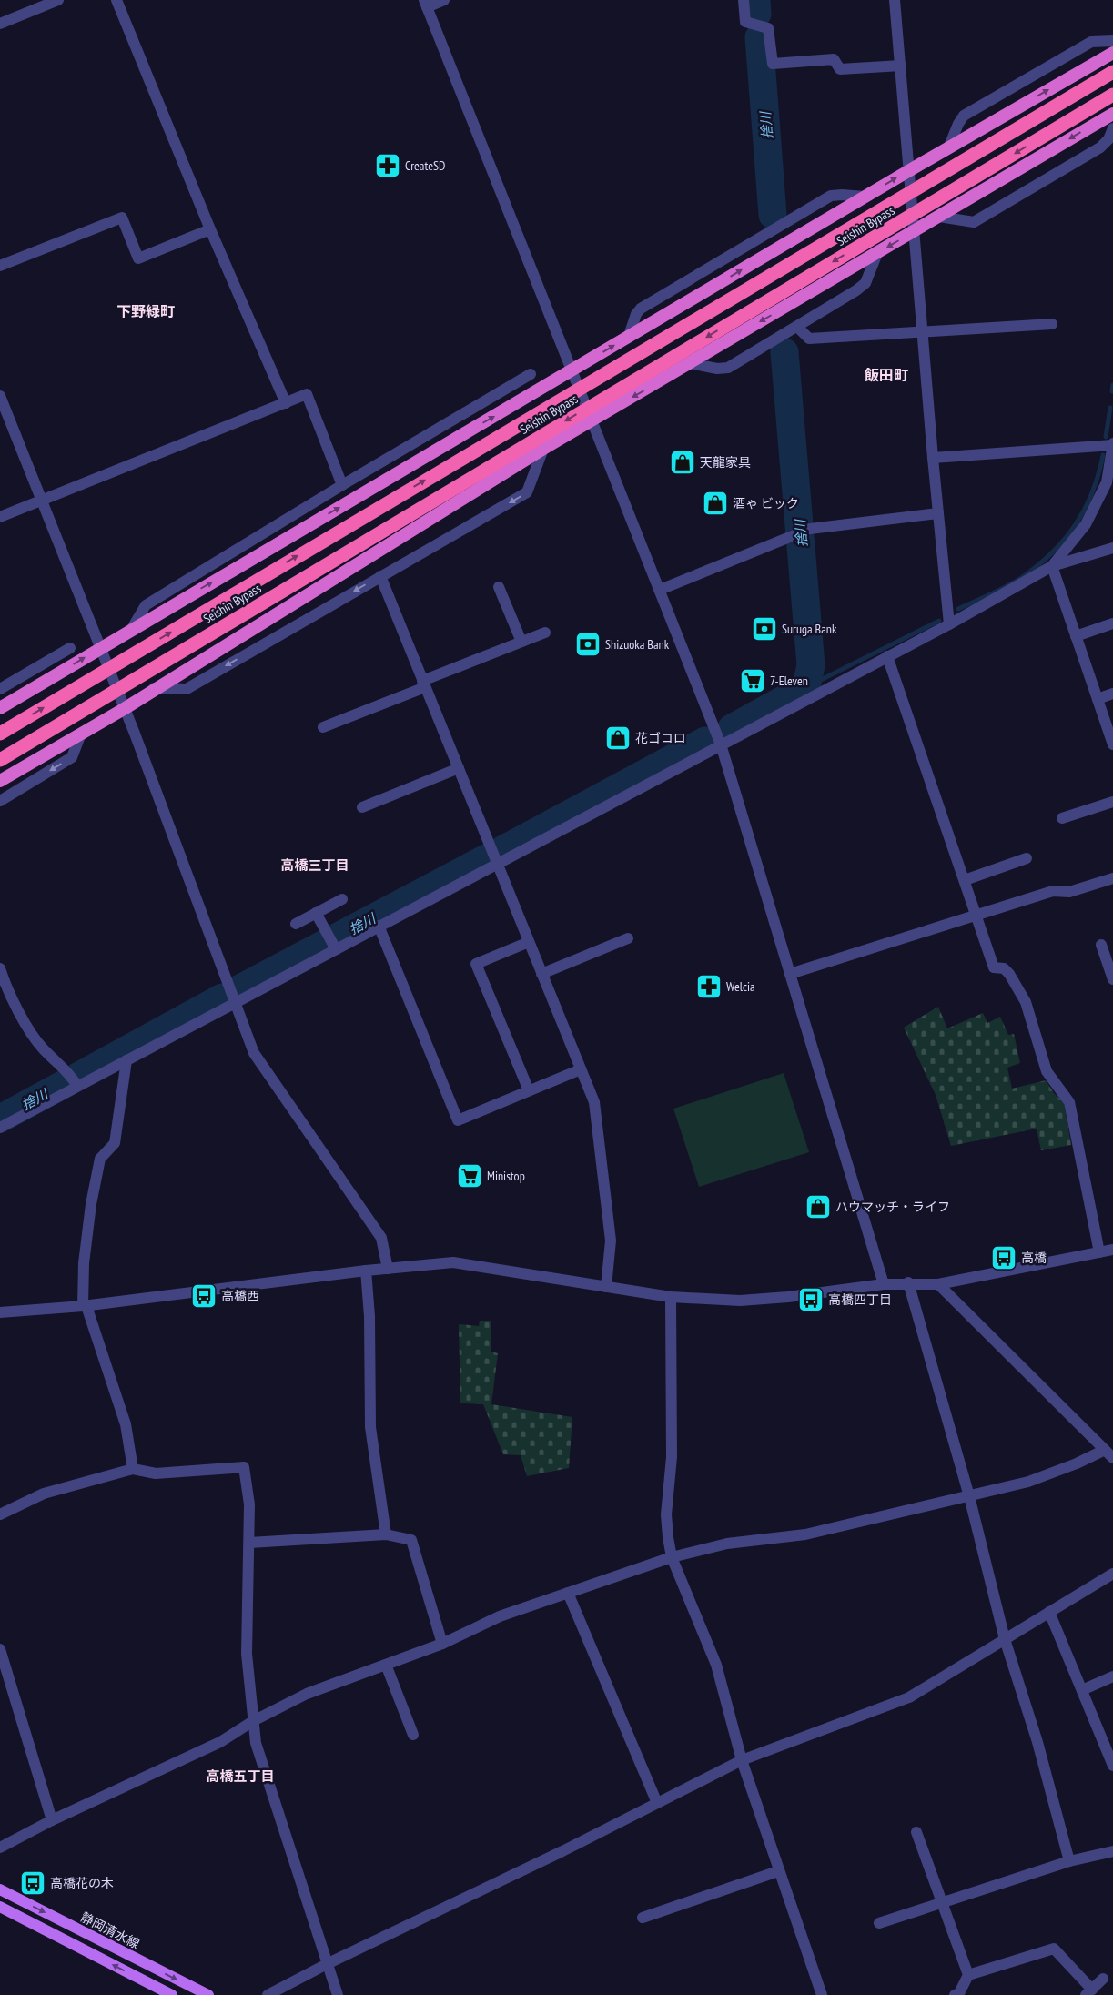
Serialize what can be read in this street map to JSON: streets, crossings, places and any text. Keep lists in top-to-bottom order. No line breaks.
{"streets":{"highway":["Seishin Bypass"],"main road":["静岡清水線"]},"districts":["下野緑町","飯田町","高橋三丁目","高橋五丁目"],"water":["捨川"],"places":{"pharmacy":["CreateSD","Welcia"],"shop":["天龍家具","酒ゃ ビック","花ゴコロ","ハウマッチ・ライフ"],"bank":["Suruga Bank","Shizuoka Bank"],"supermarket":["7-Eleven","Ministop"],"bus stop":["高橋","高橋西","高橋四丁目","高橋花の木"]}}
